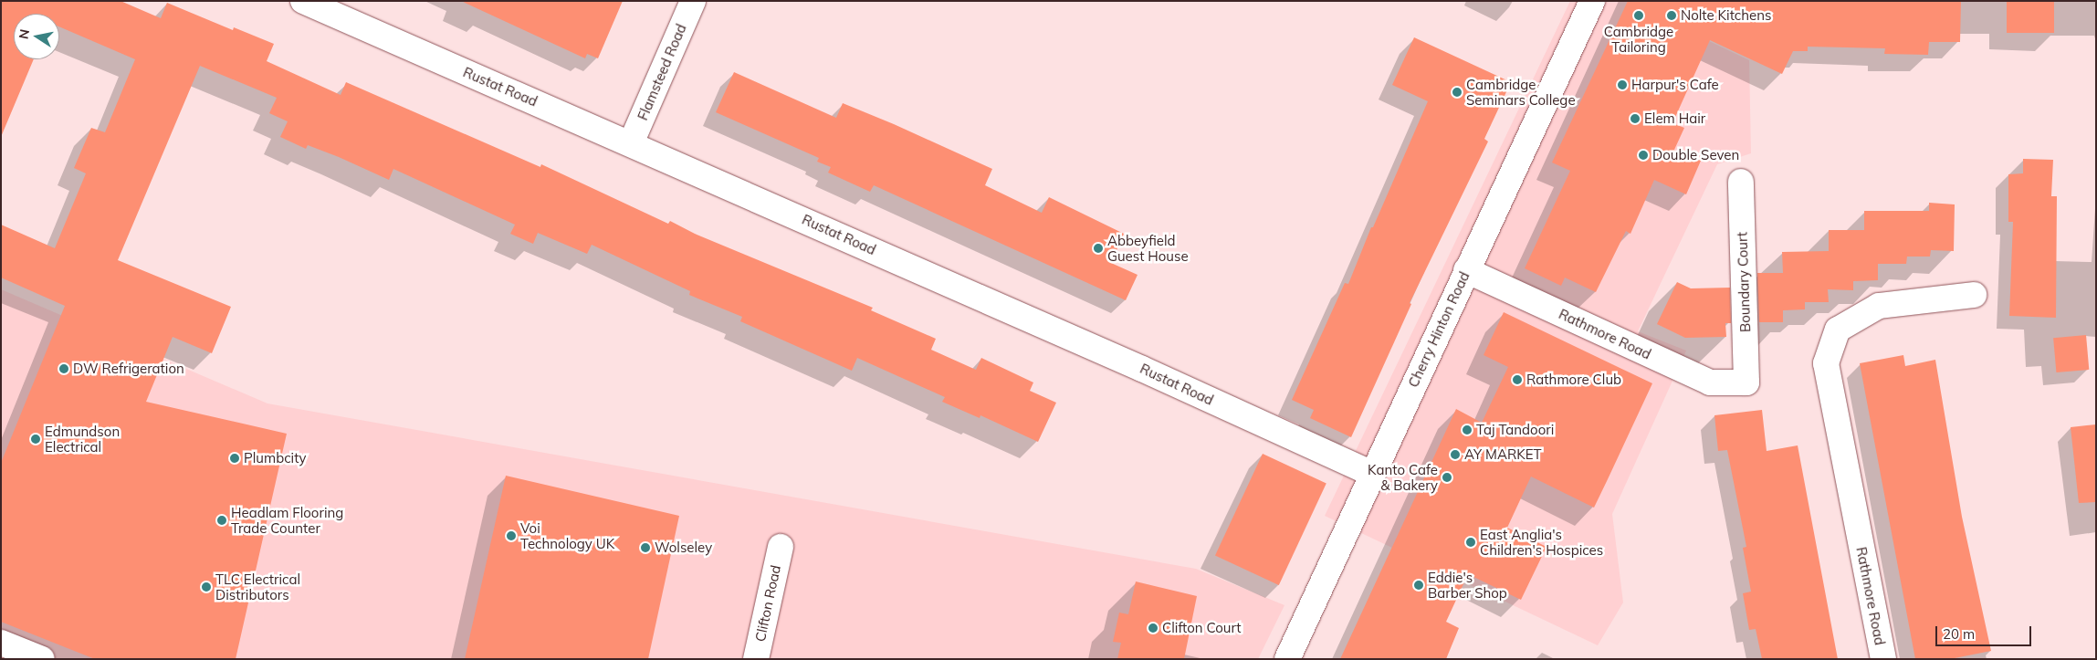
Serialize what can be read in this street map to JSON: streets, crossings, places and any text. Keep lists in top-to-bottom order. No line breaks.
{"streets":{"street":["Flamsteed Road","Rustat Road","Boundary Court","Cherry Hinton Road","Rathmore Road","Clifton Road"]},"crossings":[["Flamsteed Road","Rustat Road"],["Rustat Road","Cherry Hinton Road"],["Boundary Court","Rathmore Road"],["Cherry Hinton Road","Rathmore Road"]],"places":["Cambridge Tailoring","Nolte Kitchens","Harpur's Cafe","Cambridge Seminars College","Elem Hair","Double Seven","Abbeyfield Guest House","DW Refrigeration","Rathmore Club","Taj Tandoori","Edmundson Electrical","AY MARKET","Plumbcity","Kanto Cafe & Bakery","Headlam Flooring Trade Counter","Voi Technology UK","East Anglia's Children's Hospices","Wolseley","Eddie's Barber Shop","TLC Electrical Distributors","Clifton Court"],"scale_bar":"20 m","north":"left"}
